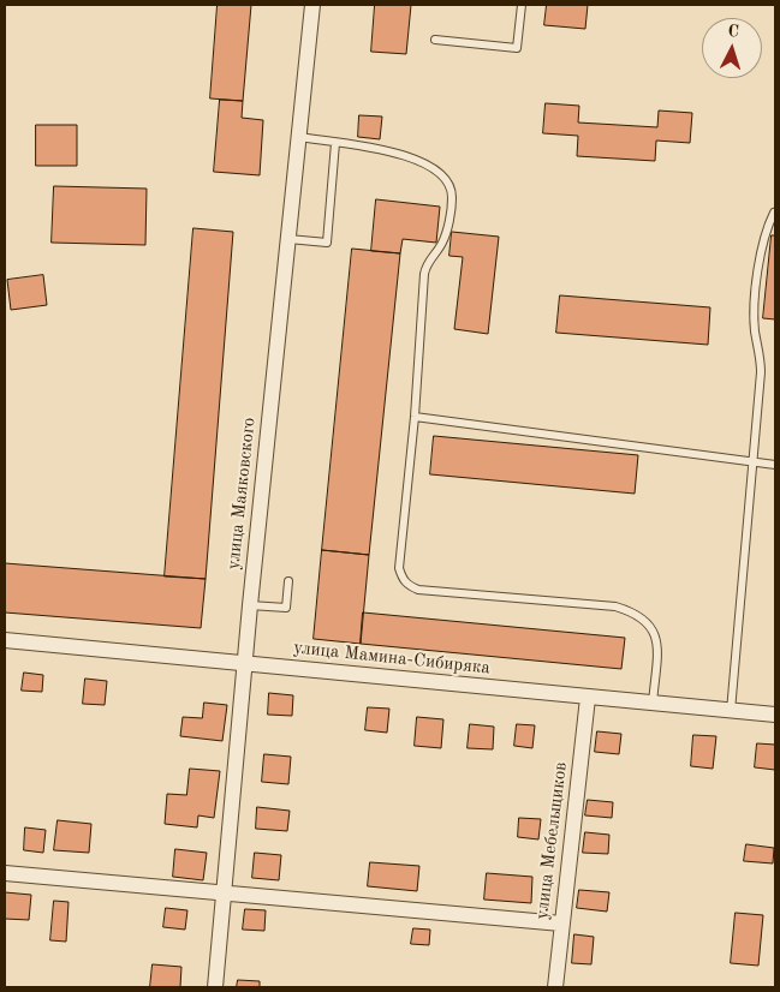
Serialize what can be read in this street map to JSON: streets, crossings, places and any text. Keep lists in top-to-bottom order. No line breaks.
{"streets":{"street":["улица Маяковского","улица Мамина-Сибиряка","улица Мебельщиков"]},"crossings":[["улица Маяковского","улица Мамина-Сибиряка"],["улица Мамина-Сибиряка","улица Мебельщиков"]],"north":"top"}
